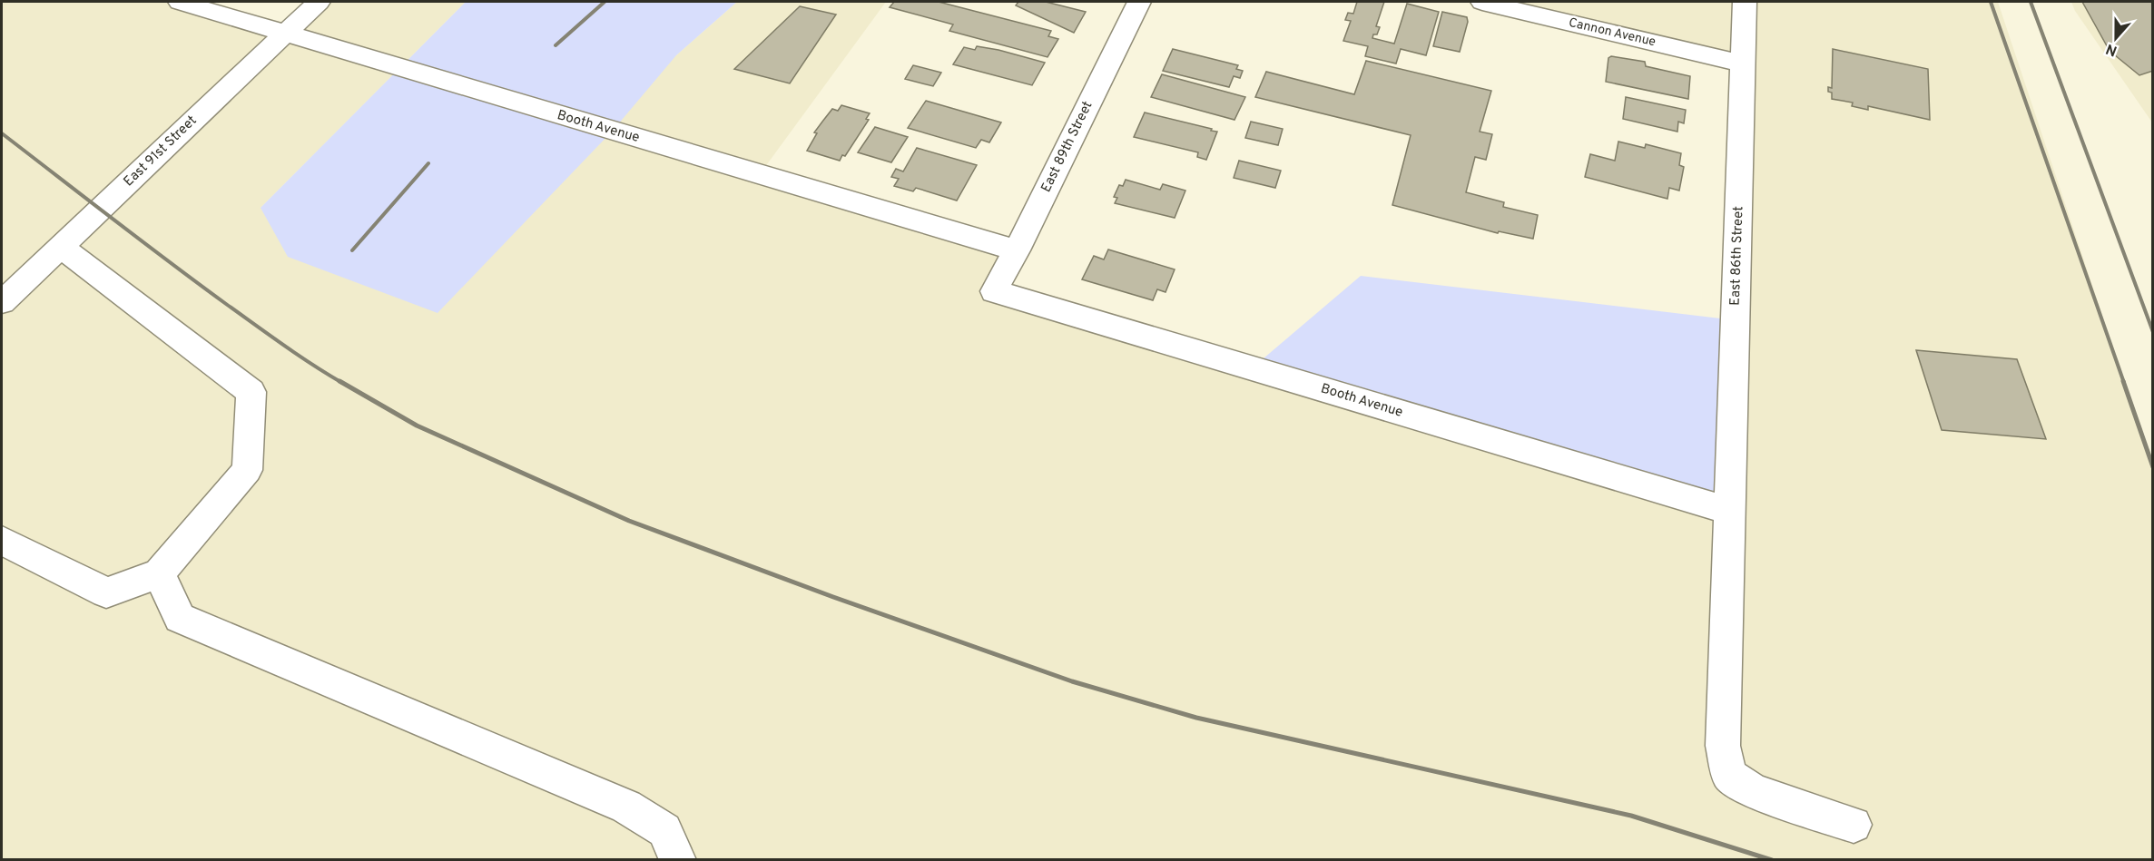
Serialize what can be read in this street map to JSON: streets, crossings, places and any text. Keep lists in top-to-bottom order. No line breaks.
{"streets":{"street":["Cannon Avenue","Booth Avenue","East 89th Street","East 91st Street","East 86th Street"]},"crossings":[["Cannon Avenue","East 86th Street"],["Booth Avenue","East 89th Street"],["Booth Avenue","East 91st Street"],["Booth Avenue","East 86th Street"]],"north":"bottom"}
